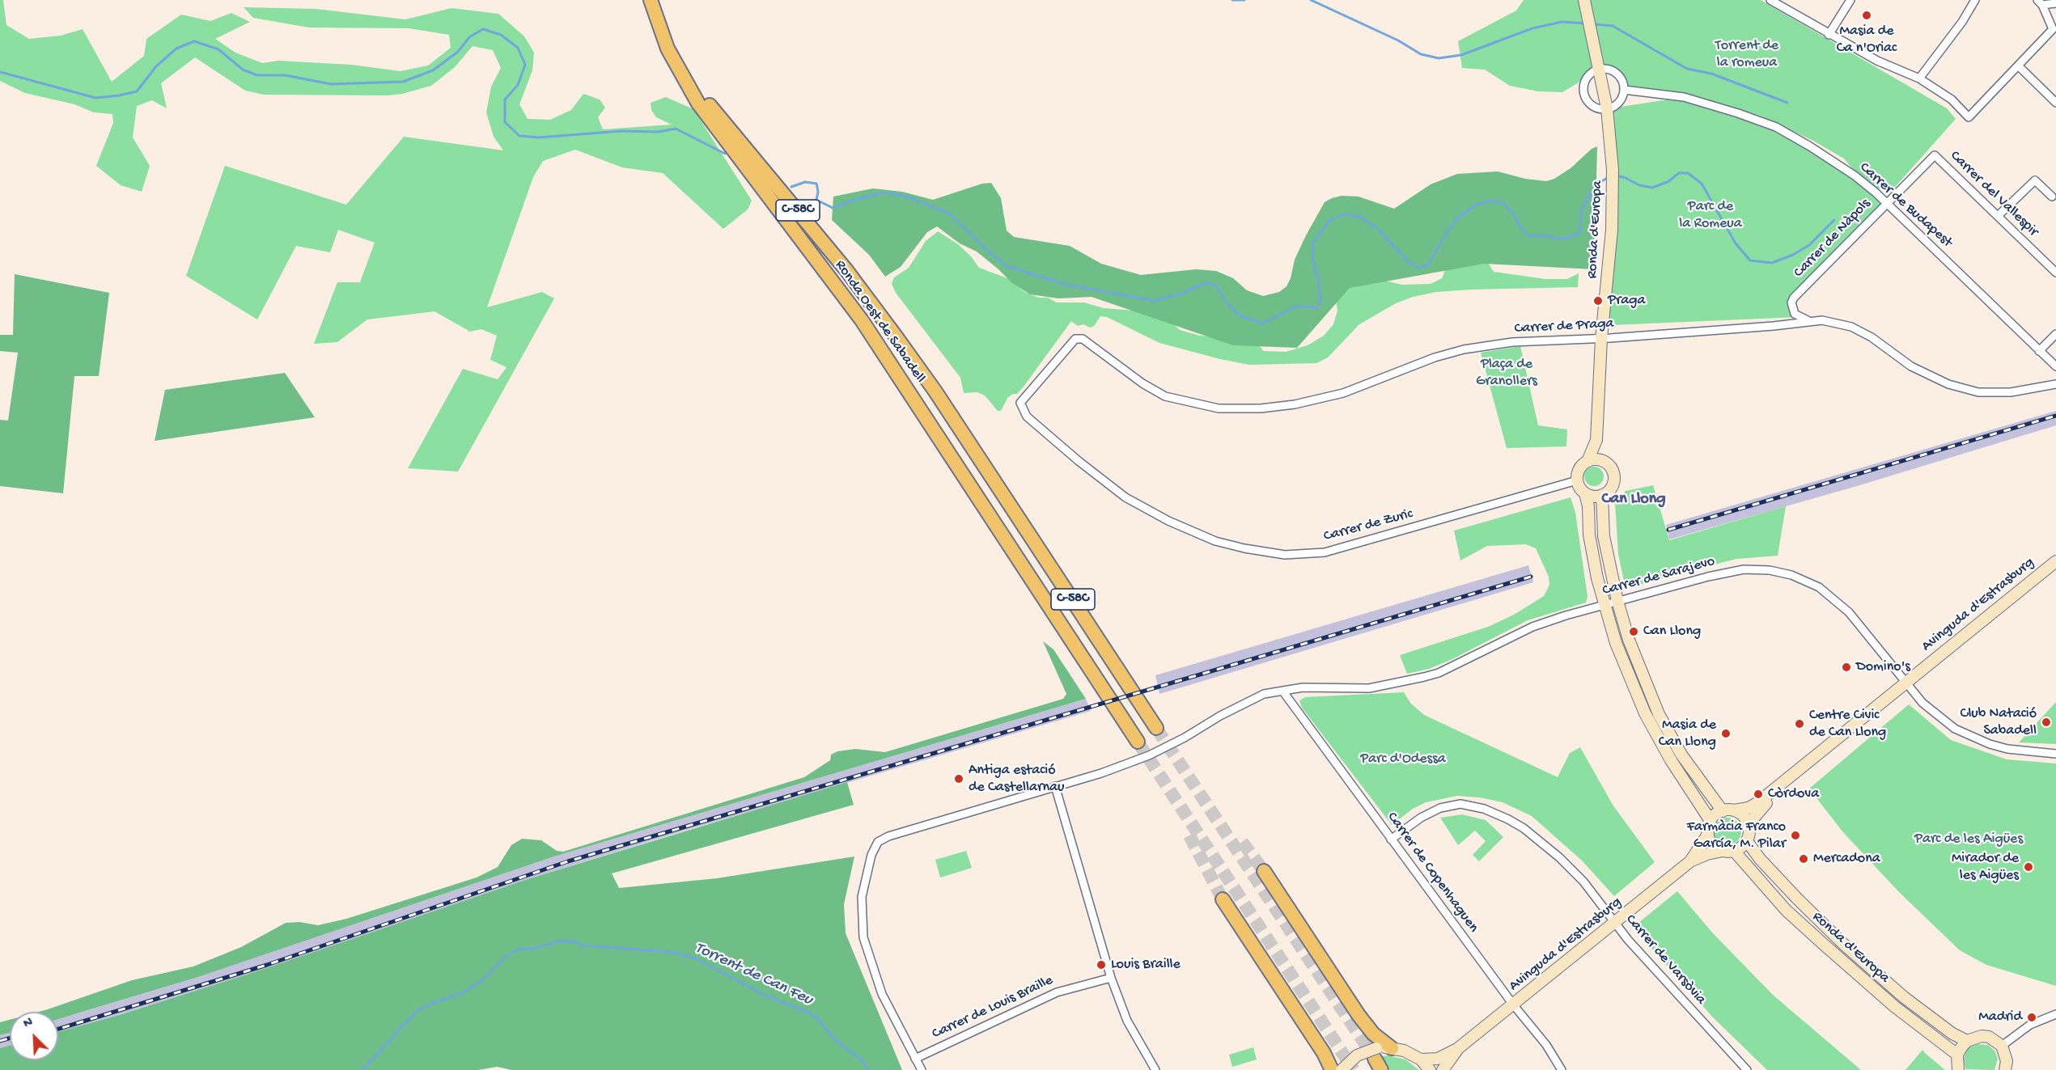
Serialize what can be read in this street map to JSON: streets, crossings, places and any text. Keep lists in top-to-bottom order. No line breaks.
{"streets":{"highway":["C-58C","Ronda Oest de Sabadell"],"street":["Carrer del Vallespir","Carrer de Budapest","Ronda d'Europa","Carrer de Nàpols","Carrer de Praga","Carrer de Zuric","Carrer de Sarajevo","Avinguda d'Estrasburg","Carrer de Copenhaguen","Carrer de Varsòvia","Carrer de Louis Braille"]},"crossings":[["Carrer del Vallespir","Carrer de Nàpols"],["Carrer de Budapest","Carrer de Nàpols"],["Ronda d'Europa","Carrer de Praga"],["Ronda d'Europa","Carrer de Zuric"],["Ronda d'Europa","Avinguda d'Estrasburg"],["Carrer de Nàpols","Carrer de Praga"],["Carrer de Praga","Carrer de Zuric"],["Carrer de Sarajevo","Avinguda d'Estrasburg"],["Carrer de Sarajevo","Carrer de Copenhaguen"],["Carrer de Sarajevo","Carrer de Louis Braille"],["Avinguda d'Estrasburg","Carrer de Copenhaguen"],["Avinguda d'Estrasburg","Carrer de Varsòvia"],["Carrer de Copenhaguen","Carrer de Varsòvia"]],"districts":["Can Llong"],"water":["Torrent de Can Feu"],"parks":["Torrent de la romeua","Parc de la Romeua","Plaça de Granollers","Parc d'Odessa","Parc de les Aigües"],"places":["Masia de Ca n'Oriac","Praga","Can Llong","Domino's","Club Natació Sabadell","Centre Civic de Can Llong","Masia de Can Llong","Antiga estació de Castellarnau","Còrdova","Farmàcia Franco García, M. Pilar","Mercadona","Mirador de les Aigües","Louis Braille","Madrid"],"north":"top left"}
